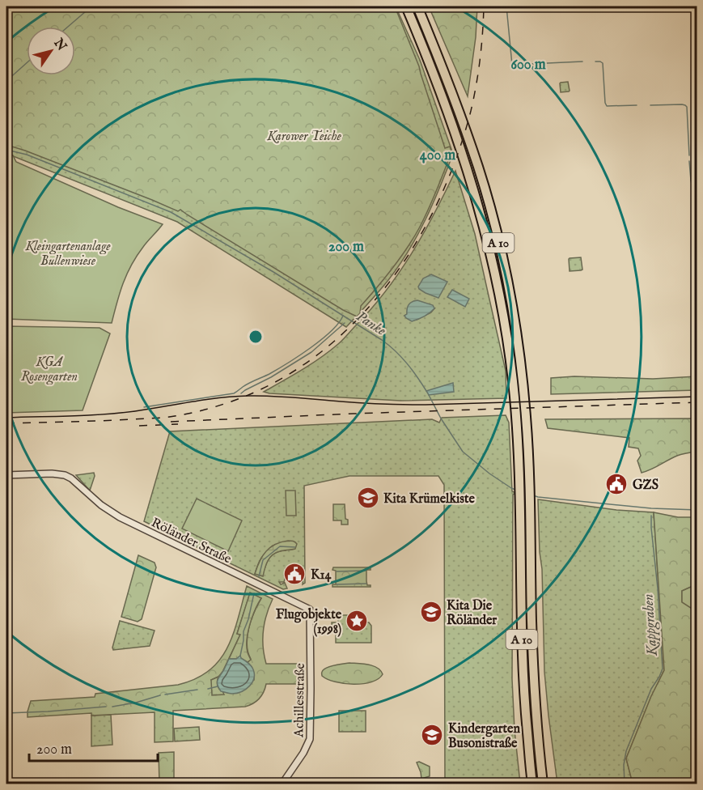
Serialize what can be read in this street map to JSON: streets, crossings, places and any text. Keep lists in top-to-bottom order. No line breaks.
{"streets":{"highway":["A 10"],"street":["Röländer Straße","Achillesstraße"]},"crossings":[["Röländer Straße","Achillesstraße"]],"water":["Panke","Kappgraben"],"parks":["Karower Teiche","Kleingartenanlage Bullenwiese","KGA Rosengarten"],"places":{"public building":["GZS","K14"],"school or university":["Kita Krümelkiste","Kita Die Röländer","Kindergarten Busonistraße"],"place":["Flugobjekte (1998)"]},"scale_bar":"200 m","north":"top right","rings":["600 m","400 m","200 m"]}
